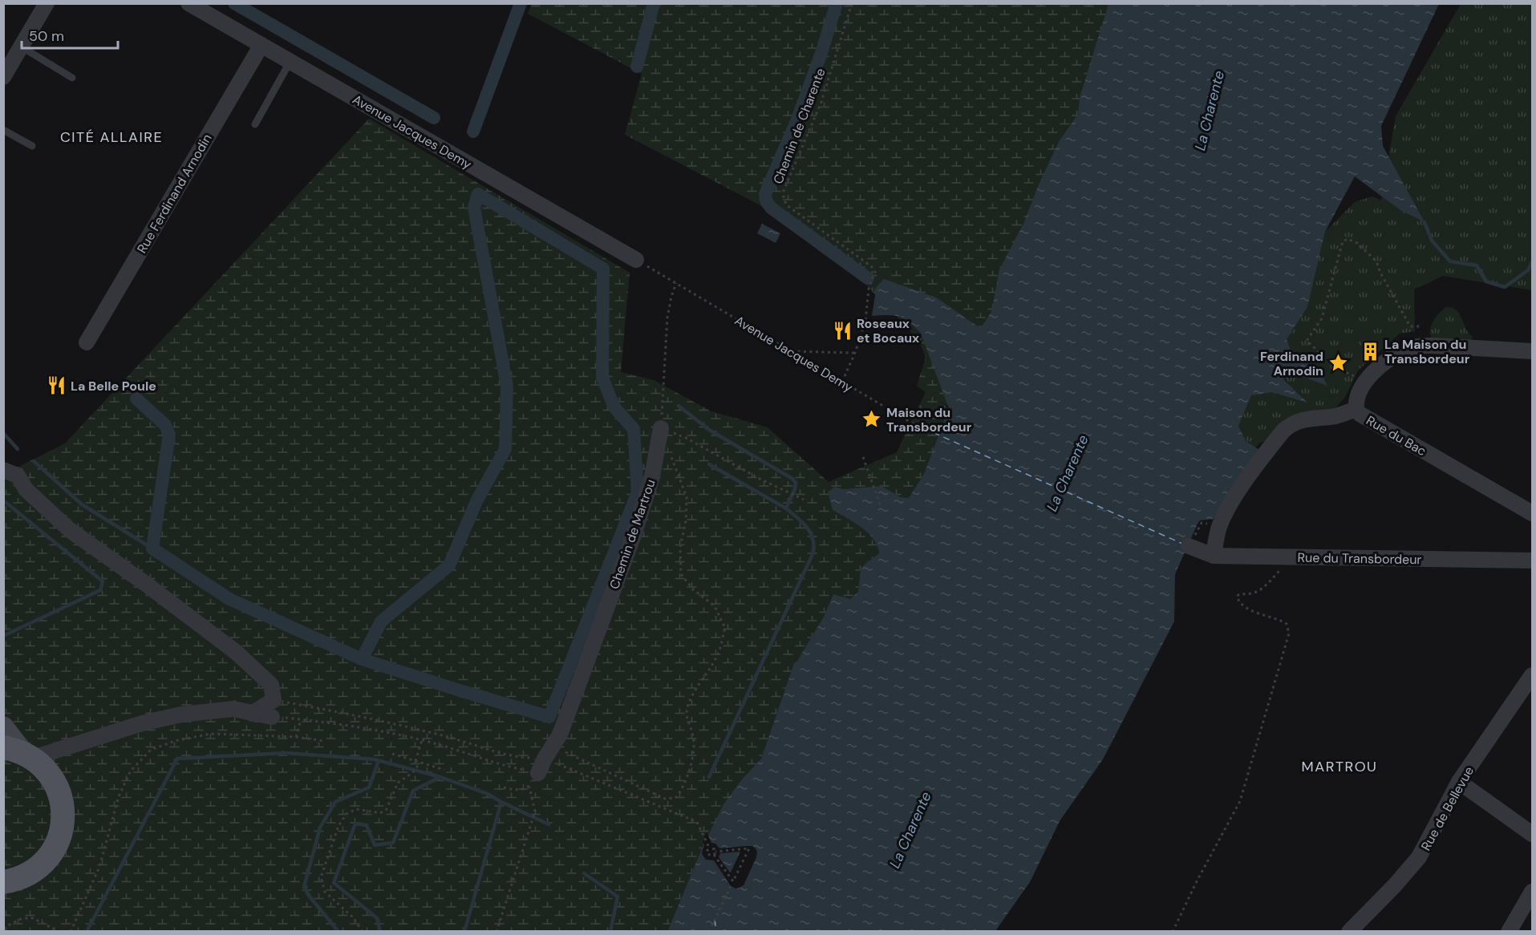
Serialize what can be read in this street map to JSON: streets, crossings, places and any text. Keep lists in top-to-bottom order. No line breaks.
{"streets":{"street":["Avenue Jacques Demy","Rue Ferdinand Arnodin","Rue du Bac","Chemin de Martrou","Rue du Transbordeur","Rue de Bellevue"],"path":["Chemin de Charente"]},"crossings":[["Chemin de Charente","Avenue Jacques Demy"],["Avenue Jacques Demy","Rue Ferdinand Arnodin"],["Rue du Bac","Rue du Transbordeur"]],"districts":["CITÉ ALLAIRE","MARTROU"],"water":["La Charente"],"places":{"restaurant":["Roseaux et Bocaux","La Belle Poule"],"building":["La Maison du Transbordeur"],"place":["Ferdinand Arnodin","Maison du Transbordeur"]},"scale_bar":"50 m"}
